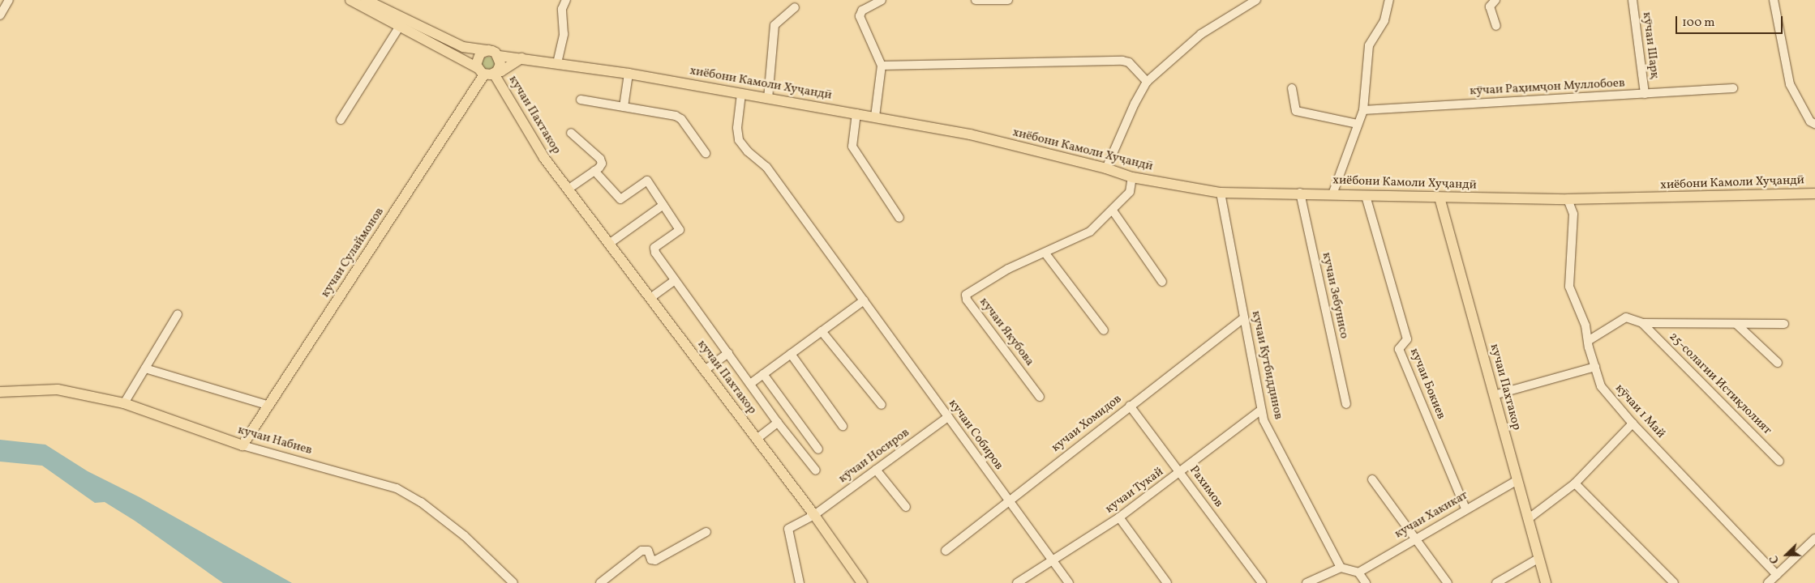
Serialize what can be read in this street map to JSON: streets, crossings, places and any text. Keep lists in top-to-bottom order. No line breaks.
{"streets":{"main road":["хиёбони Камоли Хуҷандӣ","кучаи Пахтакор","кучаи Сулаймонов","кучаи Набиев"],"street":["кӯчаи Шарқ","кӯчаи Раҳимҷон Муллобоев","кучаи Зебунисо","кучаи Якубова","кучаи Кутбиддинов","кучаи Бокиев","25-солагии Истиқлолият","кӯчаи 1 Май","кучаи Хомидов","кучаи Собиров","кӯчаи Носиров","Рахимов","кучаи Тукай","кучаи Хакикат"]},"crossings":[["кӯчаи Шарқ","кӯчаи Раҳимҷон Муллобоев"],["хиёбони Камоли Хуҷандӣ","кучаи Пахтакор"],["хиёбони Камоли Хуҷандӣ","кучаи Зебунисо"],["хиёбони Камоли Хуҷандӣ","кучаи Якубова"],["хиёбони Камоли Хуҷандӣ","кучаи Кутбиддинов"],["хиёбони Камоли Хуҷандӣ","кучаи Бокиев"],["хиёбони Камоли Хуҷандӣ","кӯчаи 1 Май"],["хиёбони Камоли Хуҷандӣ","кучаи Собиров"],["кучаи Пахтакор","кучаи Сулаймонов"],["кучаи Пахтакор","кӯчаи Носиров"],["кучаи Пахтакор","кучаи Хакикат"],["кучаи Сулаймонов","кучаи Набиев"],["кучаи Кутбиддинов","кучаи Хомидов"],["кучаи Кутбиддинов","кучаи Тукай"],["кучаи Бокиев","кучаи Хакикат"],["25-солагии Истиқлолият","кӯчаи 1 Май"],["кучаи Хомидов","кучаи Собиров"],["кучаи Хомидов","Рахимов"],["кучаи Собиров","кӯчаи Носиров"],["кучаи Собиров","кучаи Тукай"],["Рахимов","кучаи Тукай"]],"scale_bar":"100 m","north":"left"}
